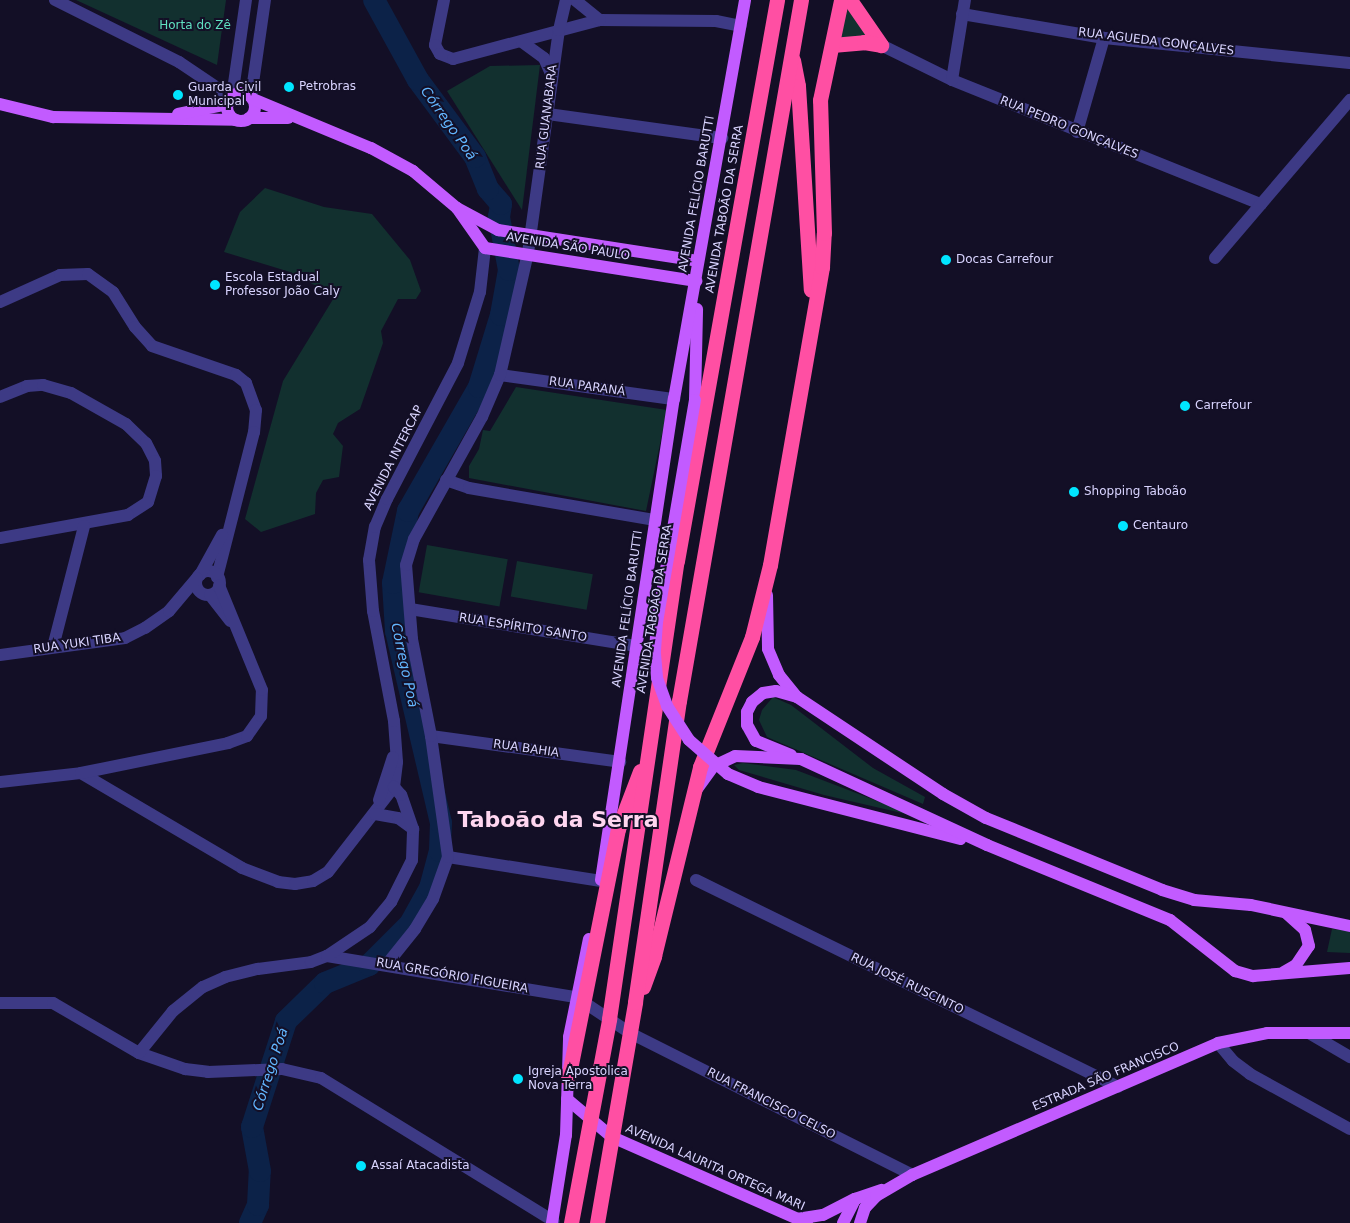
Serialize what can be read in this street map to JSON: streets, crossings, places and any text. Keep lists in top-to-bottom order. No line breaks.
{"streets":{"highway":["AVENIDA TABOÃO DA SERRA"],"main road":["AVENIDA FELÍCIO BARUTTI","AVENIDA SÃO PAULO","AVENIDA INTERCAP","ESTRADA SÃO FRANCISCO","AVENIDA LAURITA ORTEGA MARI"],"street":["RUA AGUEDA GONÇALVES","RUA GUANABARA","RUA PEDRO GONÇALVES","RUA PARANÁ","RUA ESPÍRITO SANTO","RUA YUKI TIBA","RUA BAHIA","RUA GREGÓRIO FIGUEIRA","RUA JOSÉ RUSCINTO","RUA FRANCISCO CELSO"]},"crossings":[["RUA GUANABARA","AVENIDA SÃO PAULO"],["AVENIDA FELÍCIO BARUTTI","AVENIDA SÃO PAULO"],["AVENIDA FELÍCIO BARUTTI","RUA PARANÁ"],["AVENIDA FELÍCIO BARUTTI","RUA ESPÍRITO SANTO"],["AVENIDA FELÍCIO BARUTTI","RUA BAHIA"],["AVENIDA FELÍCIO BARUTTI","RUA GREGÓRIO FIGUEIRA"],["AVENIDA FELÍCIO BARUTTI","RUA FRANCISCO CELSO"],["AVENIDA TABOÃO DA SERRA","RUA FRANCISCO CELSO"],["AVENIDA TABOÃO DA SERRA","AVENIDA LAURITA ORTEGA MARI"],["AVENIDA SÃO PAULO","AVENIDA INTERCAP"],["RUA GREGÓRIO FIGUEIRA","RUA FRANCISCO CELSO"],["RUA JOSÉ RUSCINTO","ESTRADA SÃO FRANCISCO"],["ESTRADA SÃO FRANCISCO","RUA FRANCISCO CELSO"],["ESTRADA SÃO FRANCISCO","AVENIDA LAURITA ORTEGA MARI"]],"districts":["Taboão da Serra"],"water":["Córrego Poá"],"parks":["Horta do Zê"],"places":["Petrobras","Guarda Civil Municipal","Docas Carrefour","Escola Estadual Professor João Caly","Carrefour","Shopping Taboão","Centauro","Igreja Apostolica Nova Terra","Assaí Atacadista"]}
